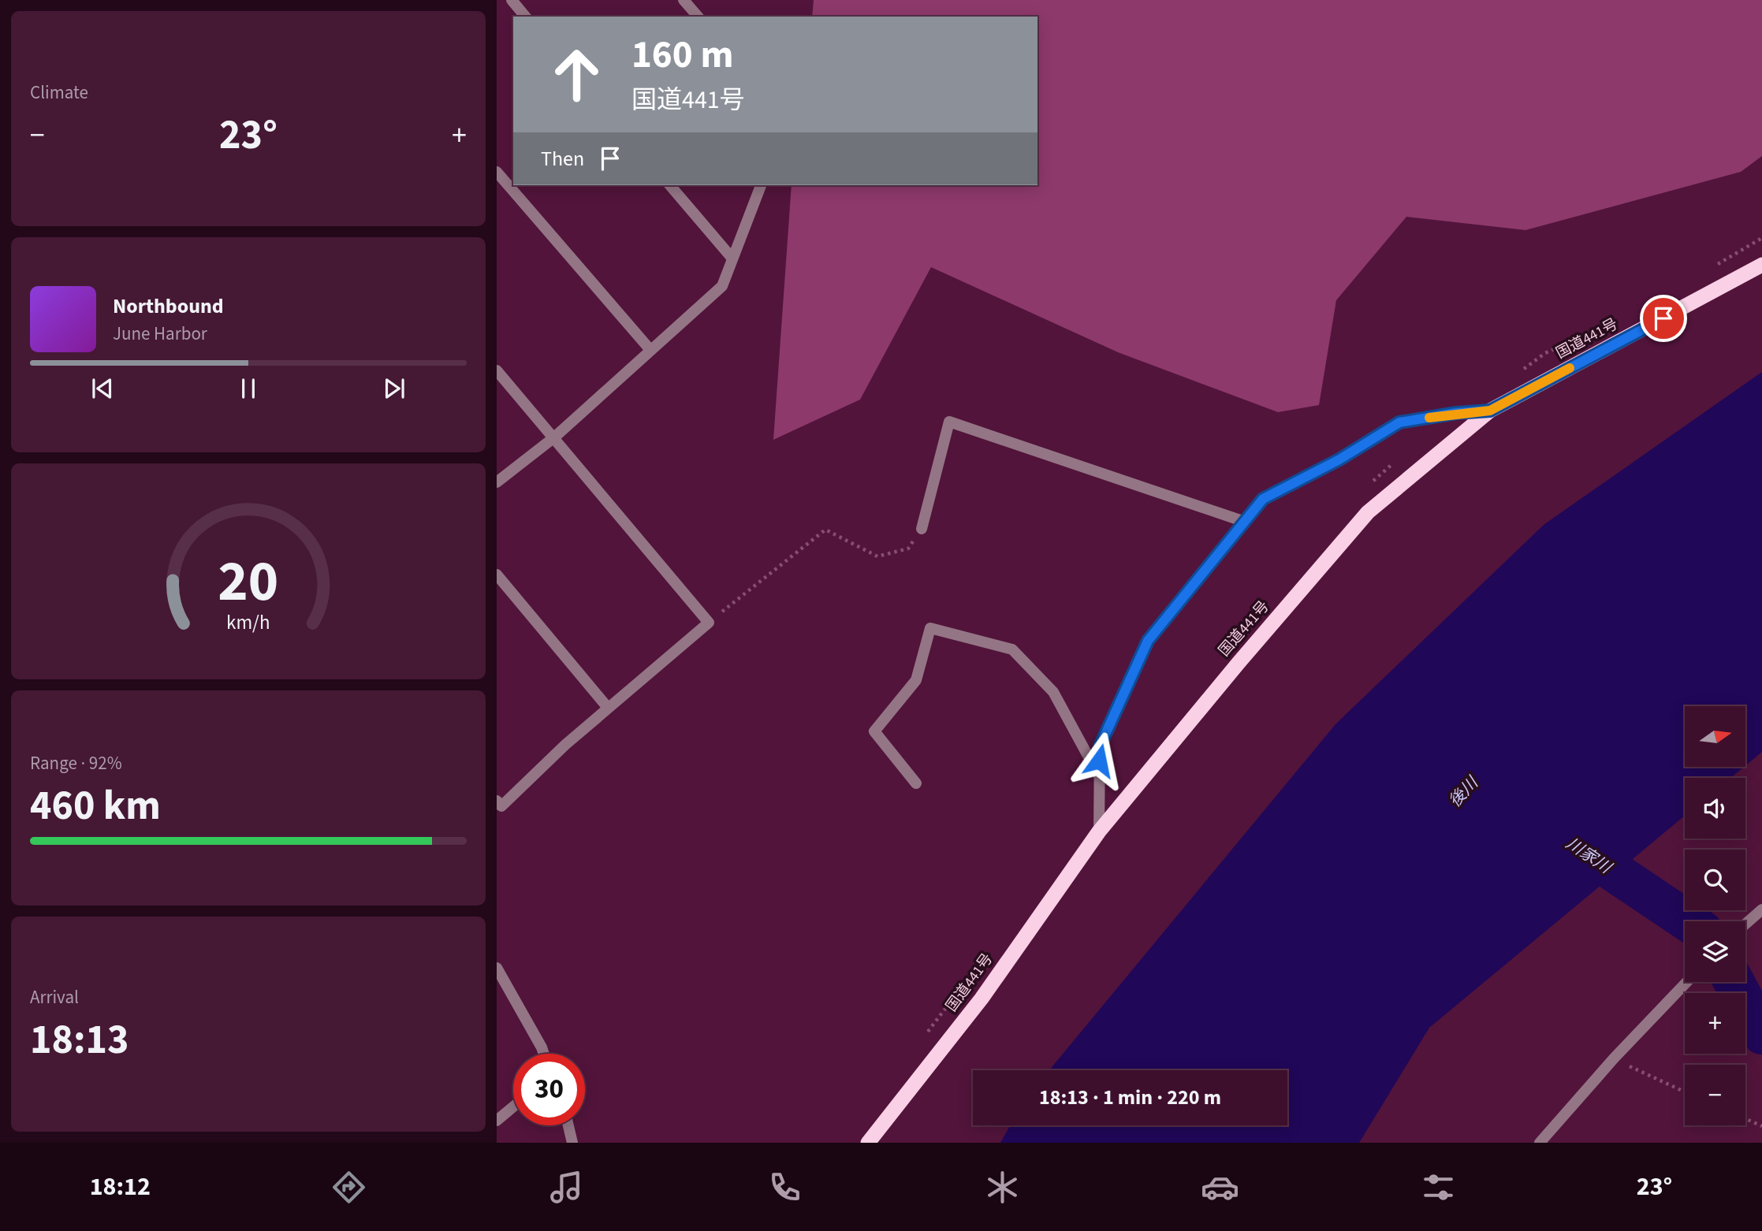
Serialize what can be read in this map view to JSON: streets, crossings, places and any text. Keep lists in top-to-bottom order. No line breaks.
{"streets":{"highway":["国道441号"]},"water":["後川","川家川"],"north":"right","page":{"tile":["Climate",["Range · 92%","460 km"],["Arrival","18:13"]],"turn":["160 m","国道441号"],"heat":["−","23°","+"],"then":"Then","song":["Northbound","June Harbor"],"map_buttons":["+","−"],"limit":"30","trip":"18:13 · 1 min · 220 m","tabs":["18:12","23°"],"gauge":["20","km/h"]}}
